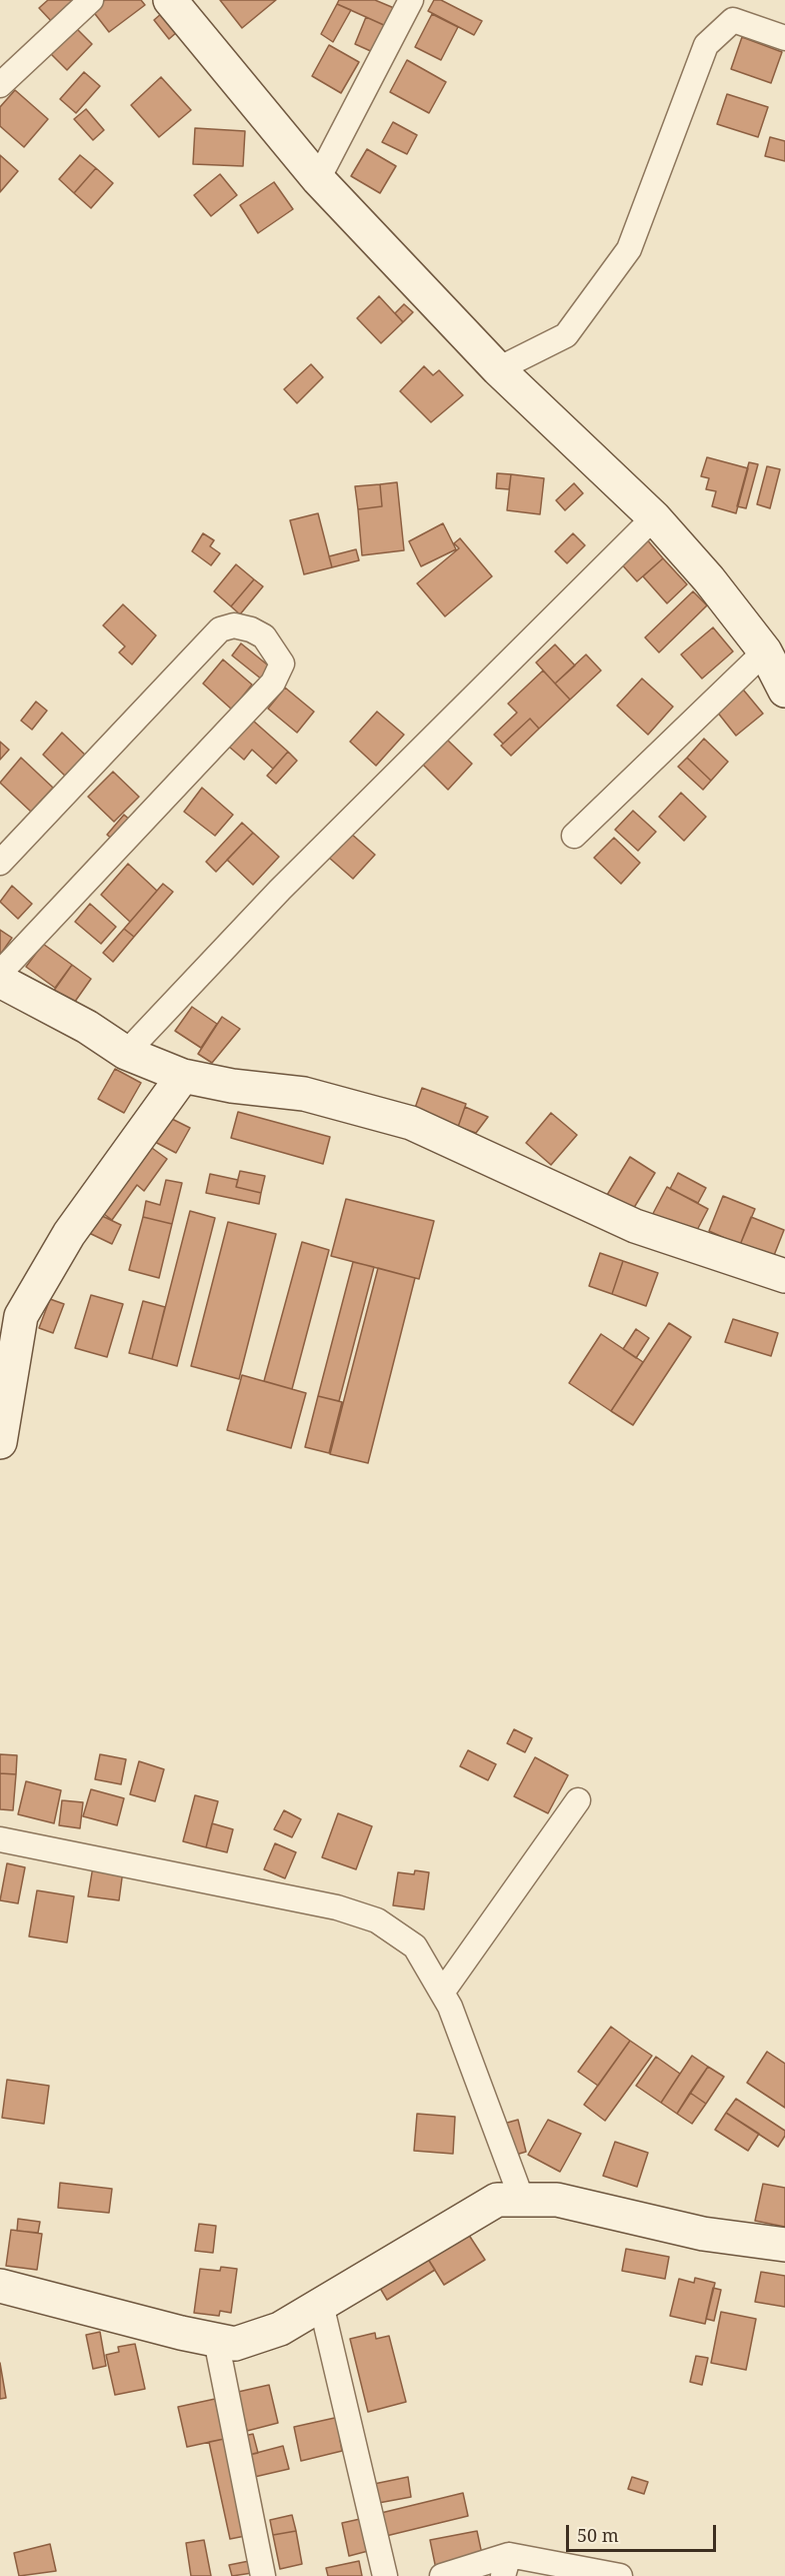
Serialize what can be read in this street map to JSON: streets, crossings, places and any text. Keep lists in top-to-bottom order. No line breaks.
{"scale_bar":"50 m"}
